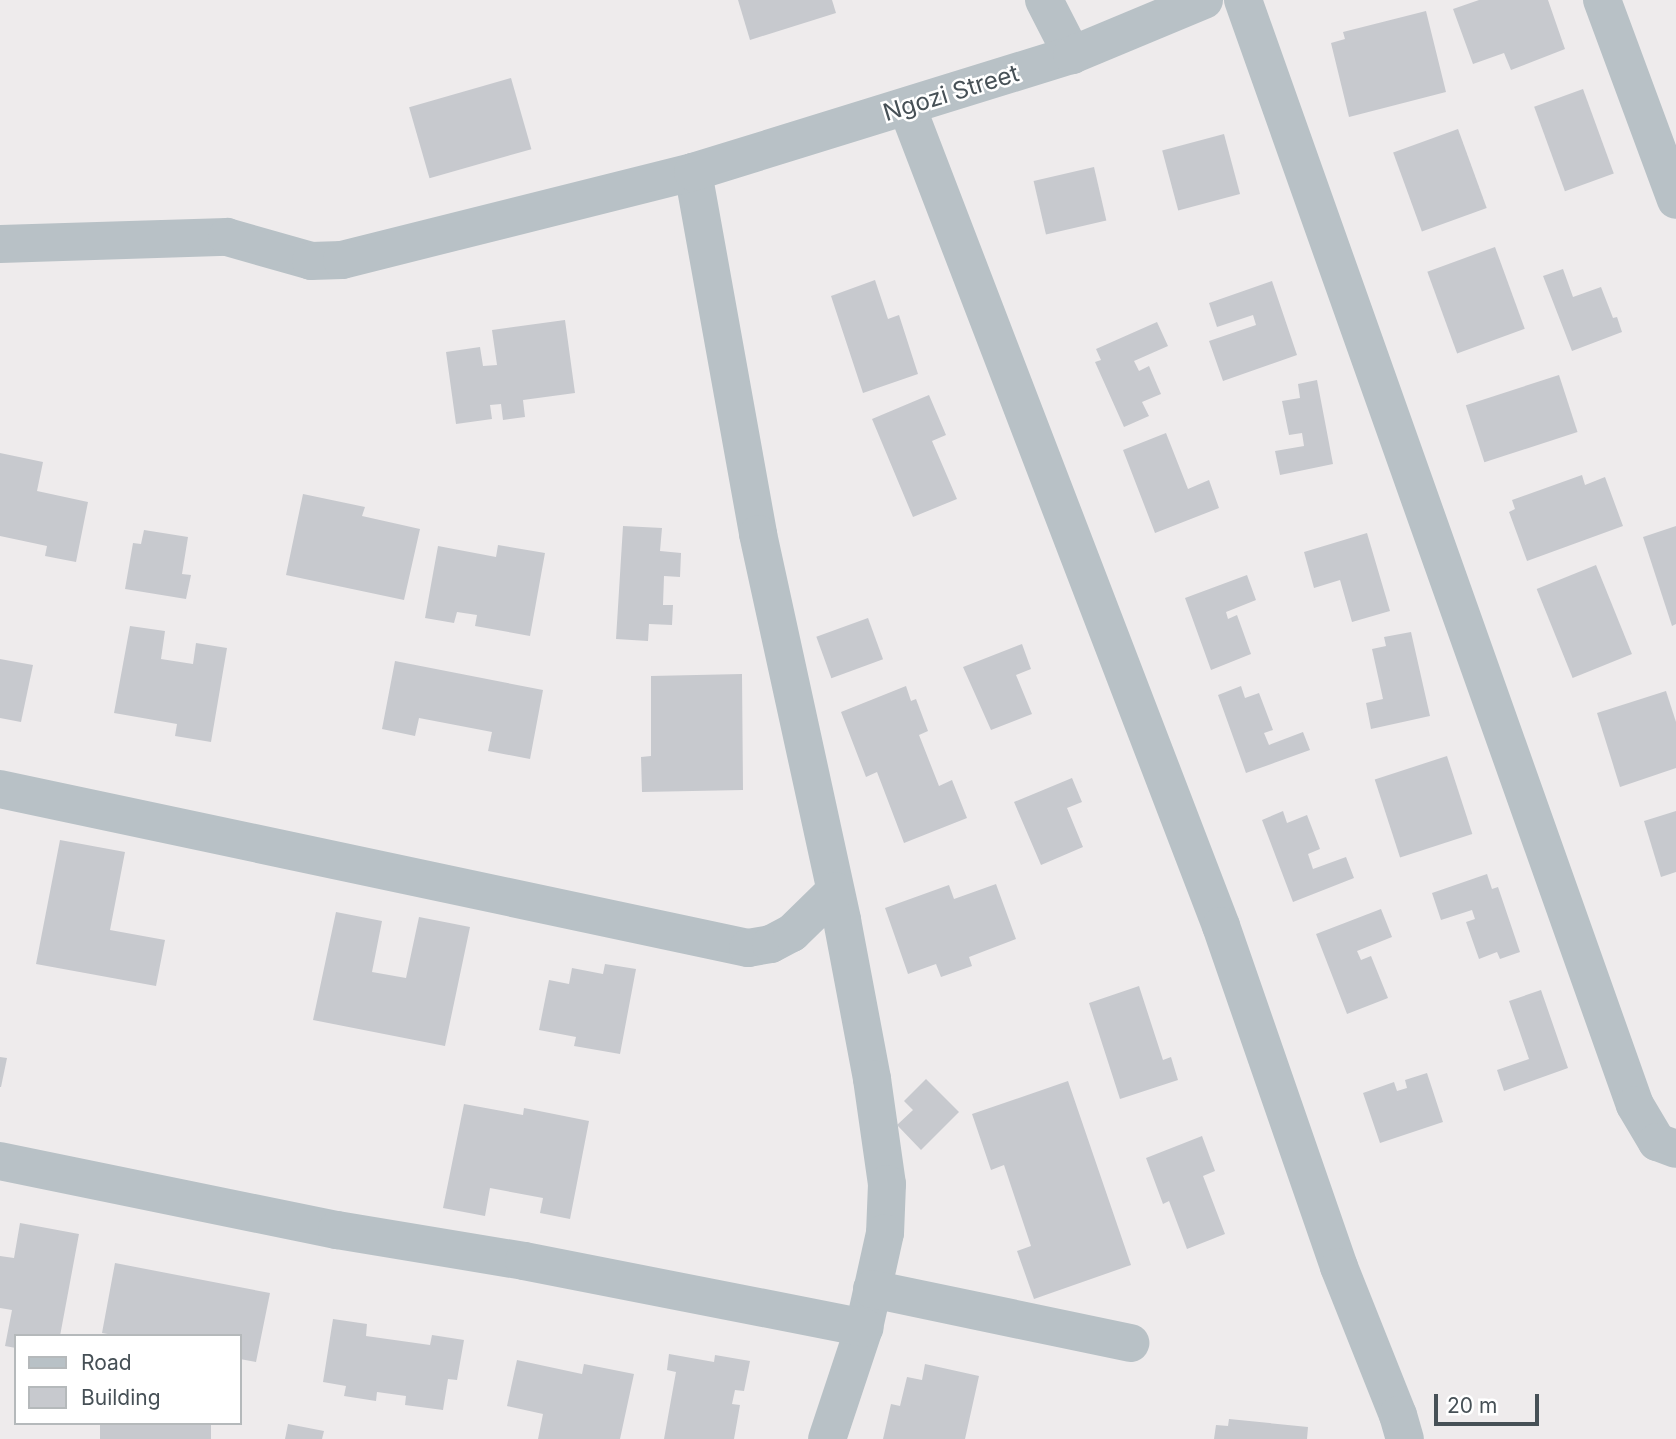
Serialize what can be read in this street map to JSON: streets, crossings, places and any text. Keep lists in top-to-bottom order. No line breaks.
{"streets":{"street":["Ngozi Street"]},"legend":["Road","Building"],"scale_bar":"20 m"}
